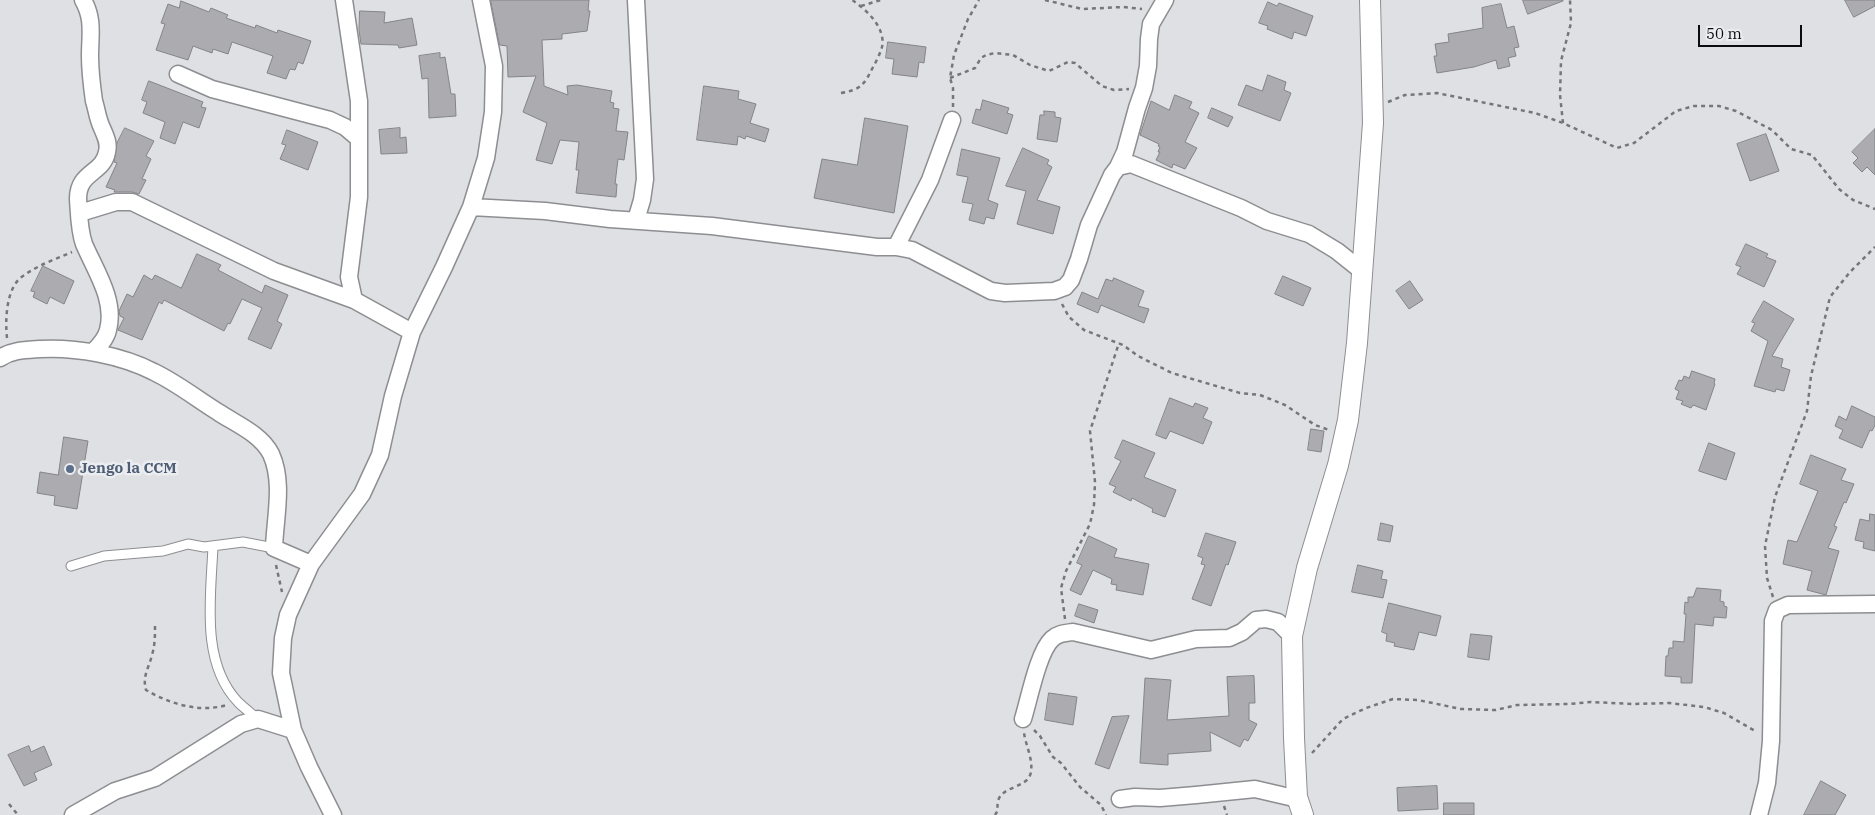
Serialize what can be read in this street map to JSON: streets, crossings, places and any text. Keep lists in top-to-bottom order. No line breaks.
{"places":["Jengo la CCM"],"scale_bar":"50 m"}
